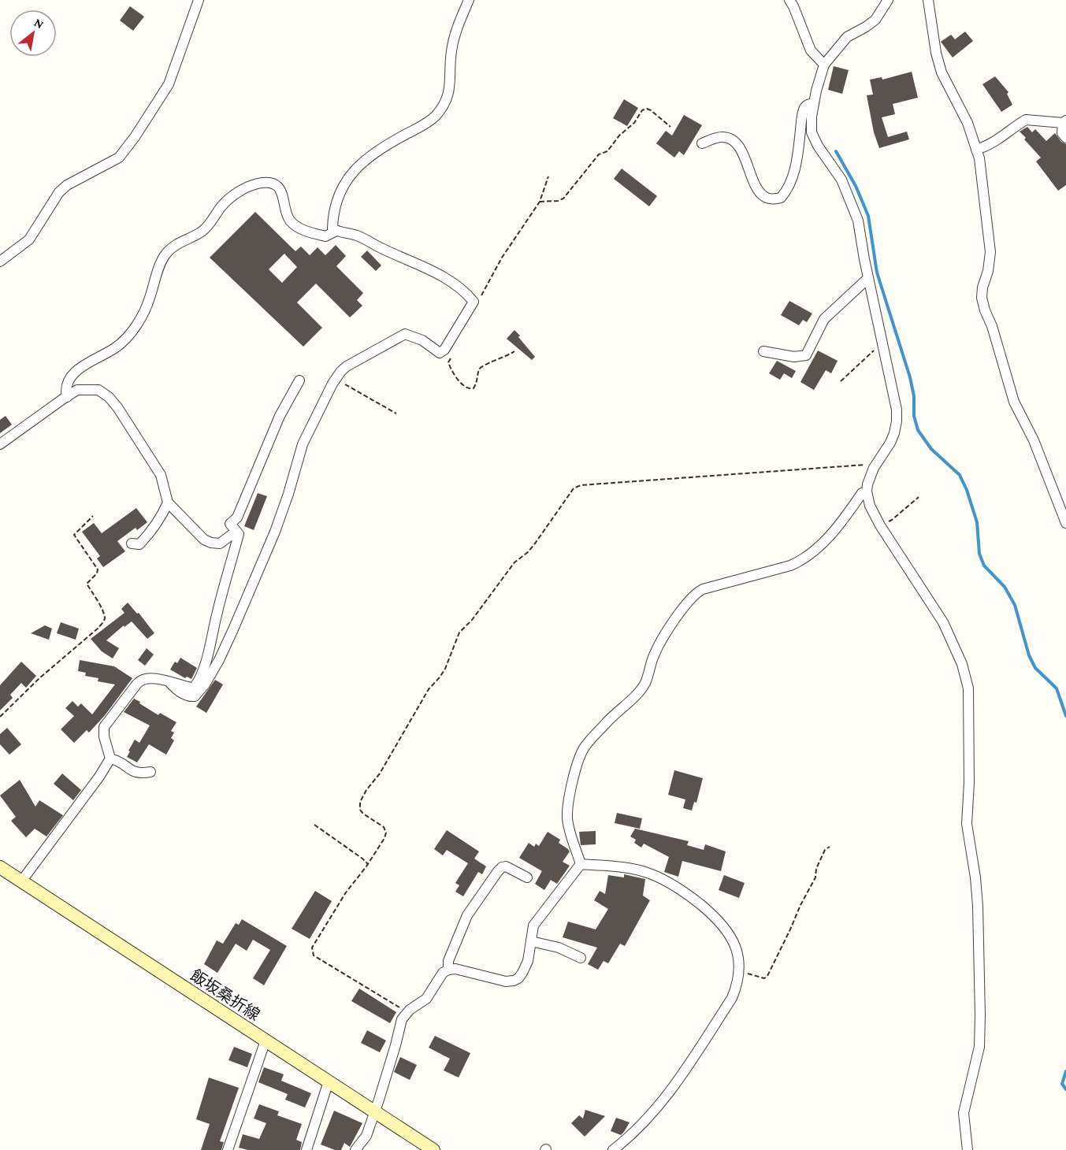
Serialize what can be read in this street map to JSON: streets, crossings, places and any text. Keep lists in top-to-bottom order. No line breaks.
{"streets":{"main road":["飯坂桑折線"]},"north":"top right"}
